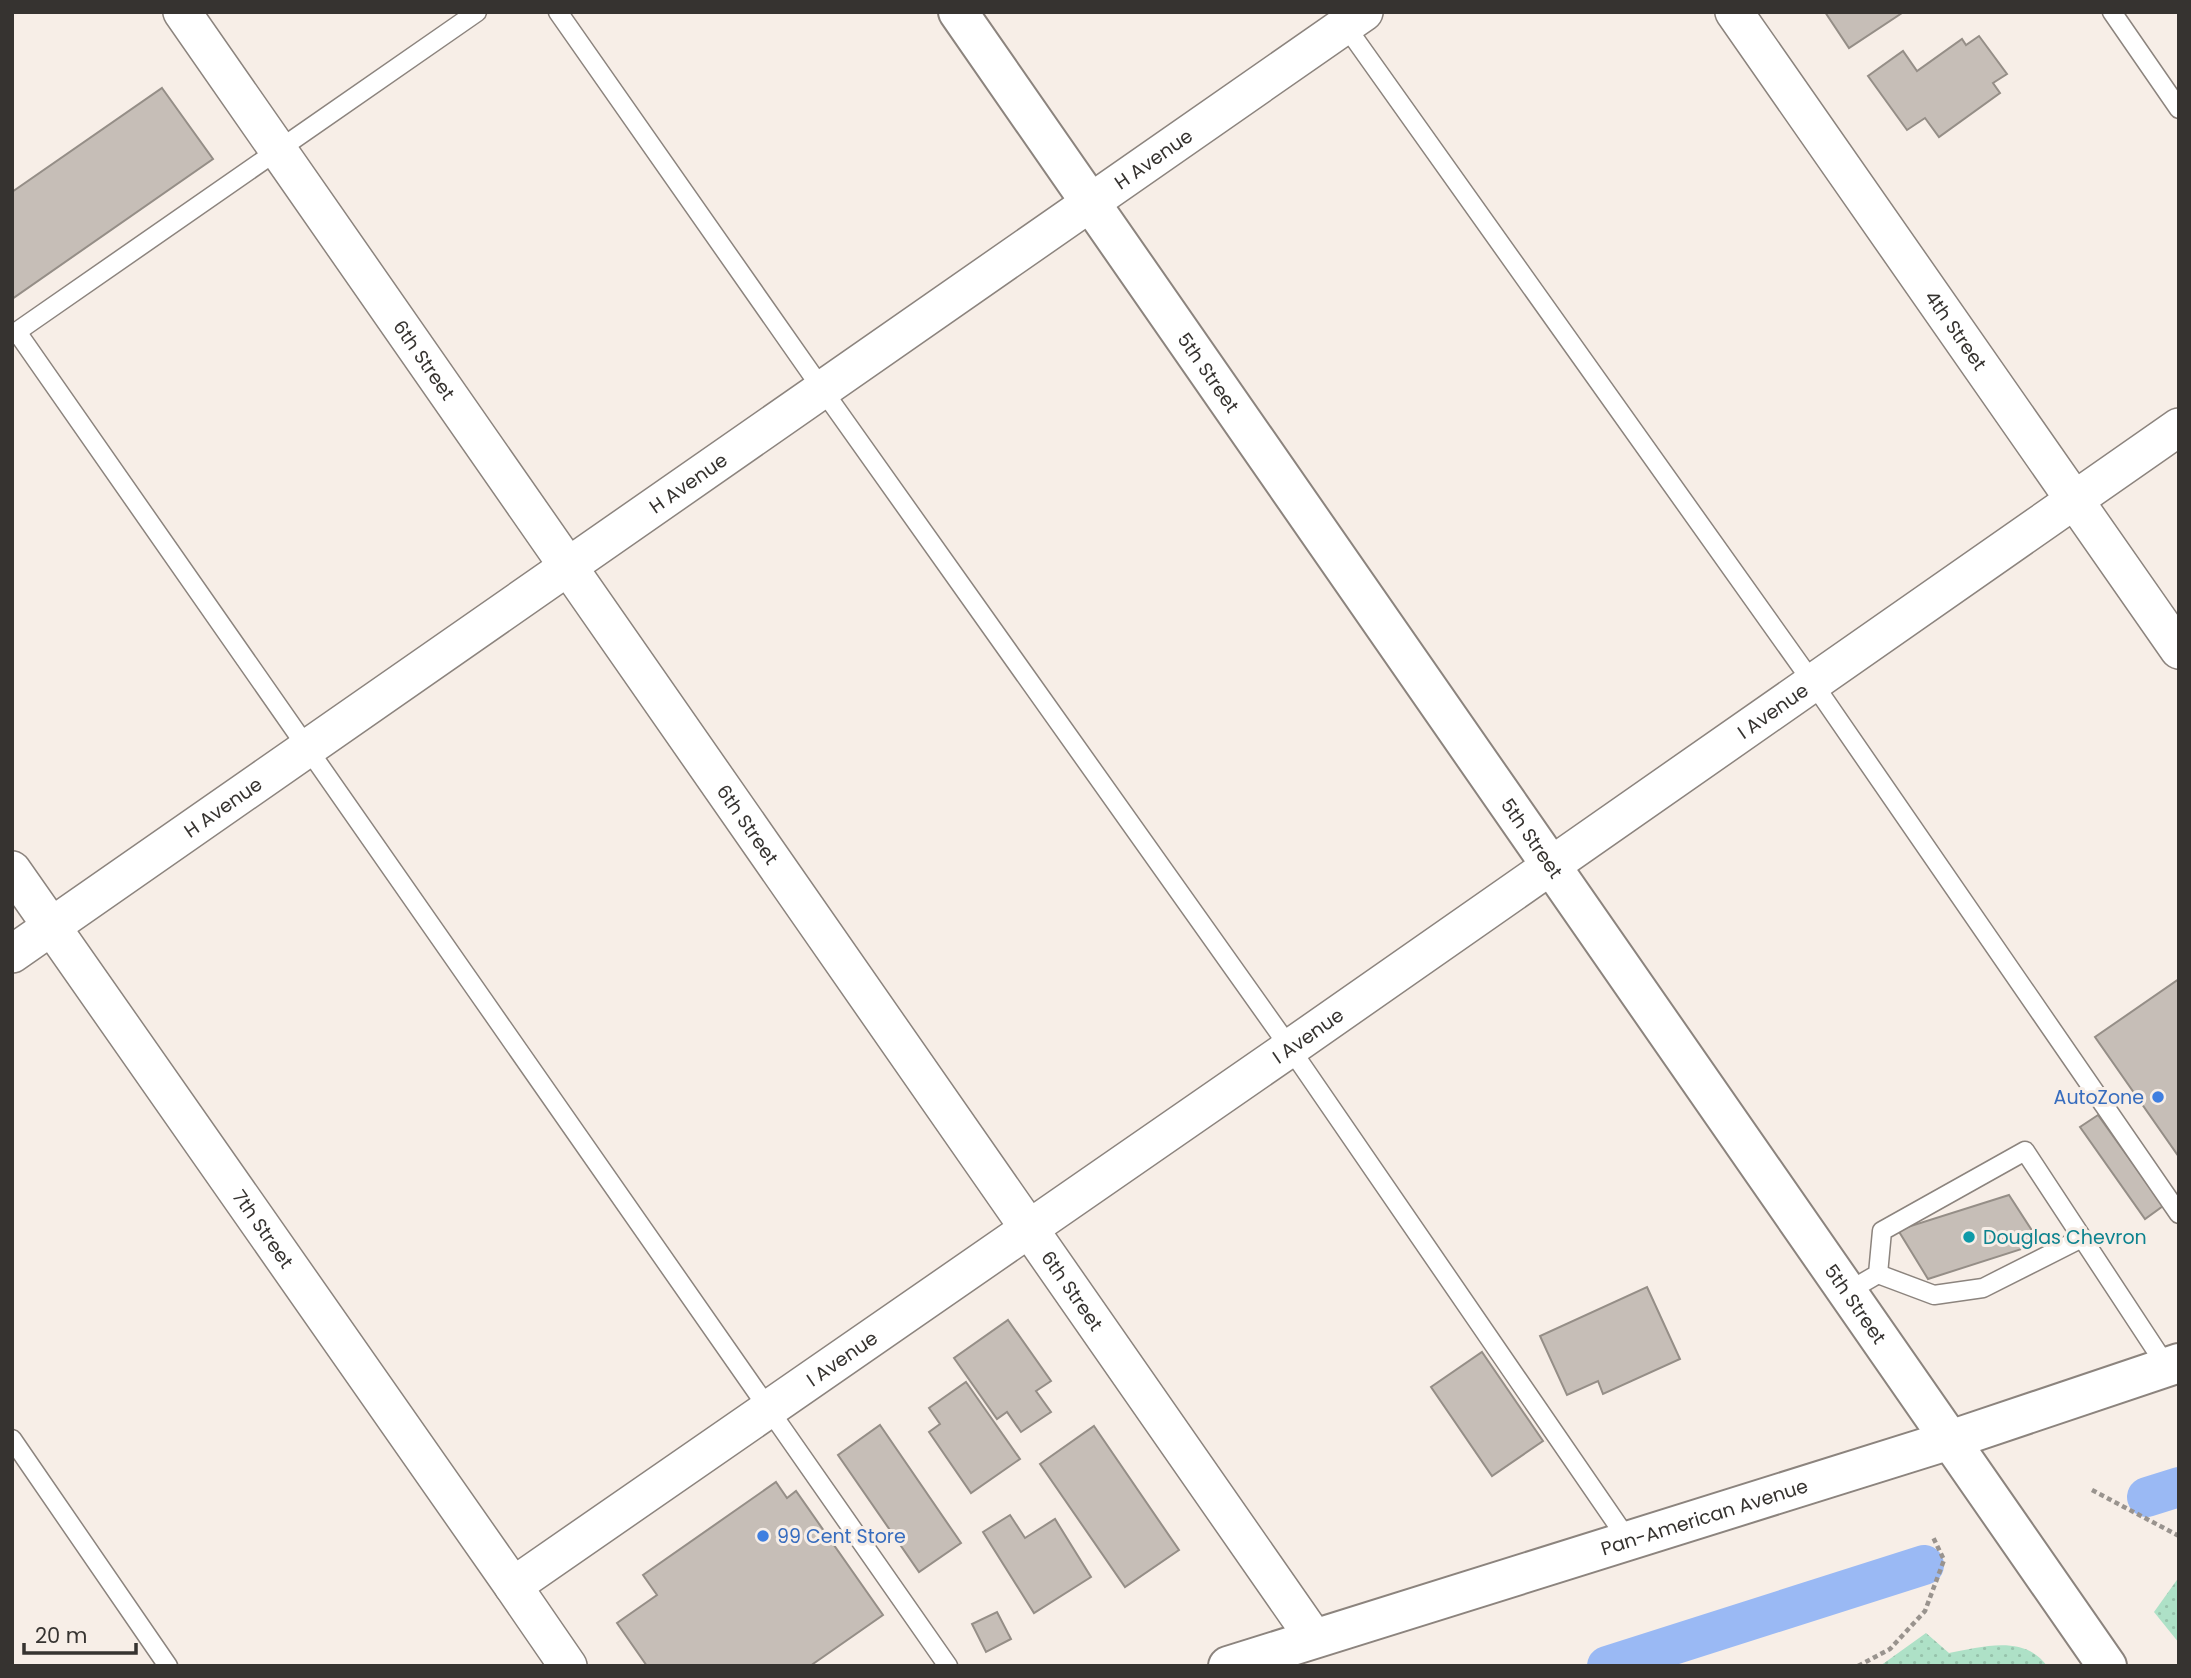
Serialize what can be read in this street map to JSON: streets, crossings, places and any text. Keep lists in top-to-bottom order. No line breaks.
{"streets":{"street":["H Avenue","4th Street","6th Street","5th Street","I Avenue","7th Street","Pan-American Avenue"]},"crossings":[["H Avenue","6th Street"],["H Avenue","5th Street"],["H Avenue","7th Street"],["4th Street","I Avenue"],["6th Street","I Avenue"],["6th Street","Pan-American Avenue"],["5th Street","I Avenue"],["5th Street","Pan-American Avenue"],["I Avenue","7th Street"]],"places":["AutoZone","Douglas Chevron","99 Cent Store"],"scale_bar":"20 m"}
